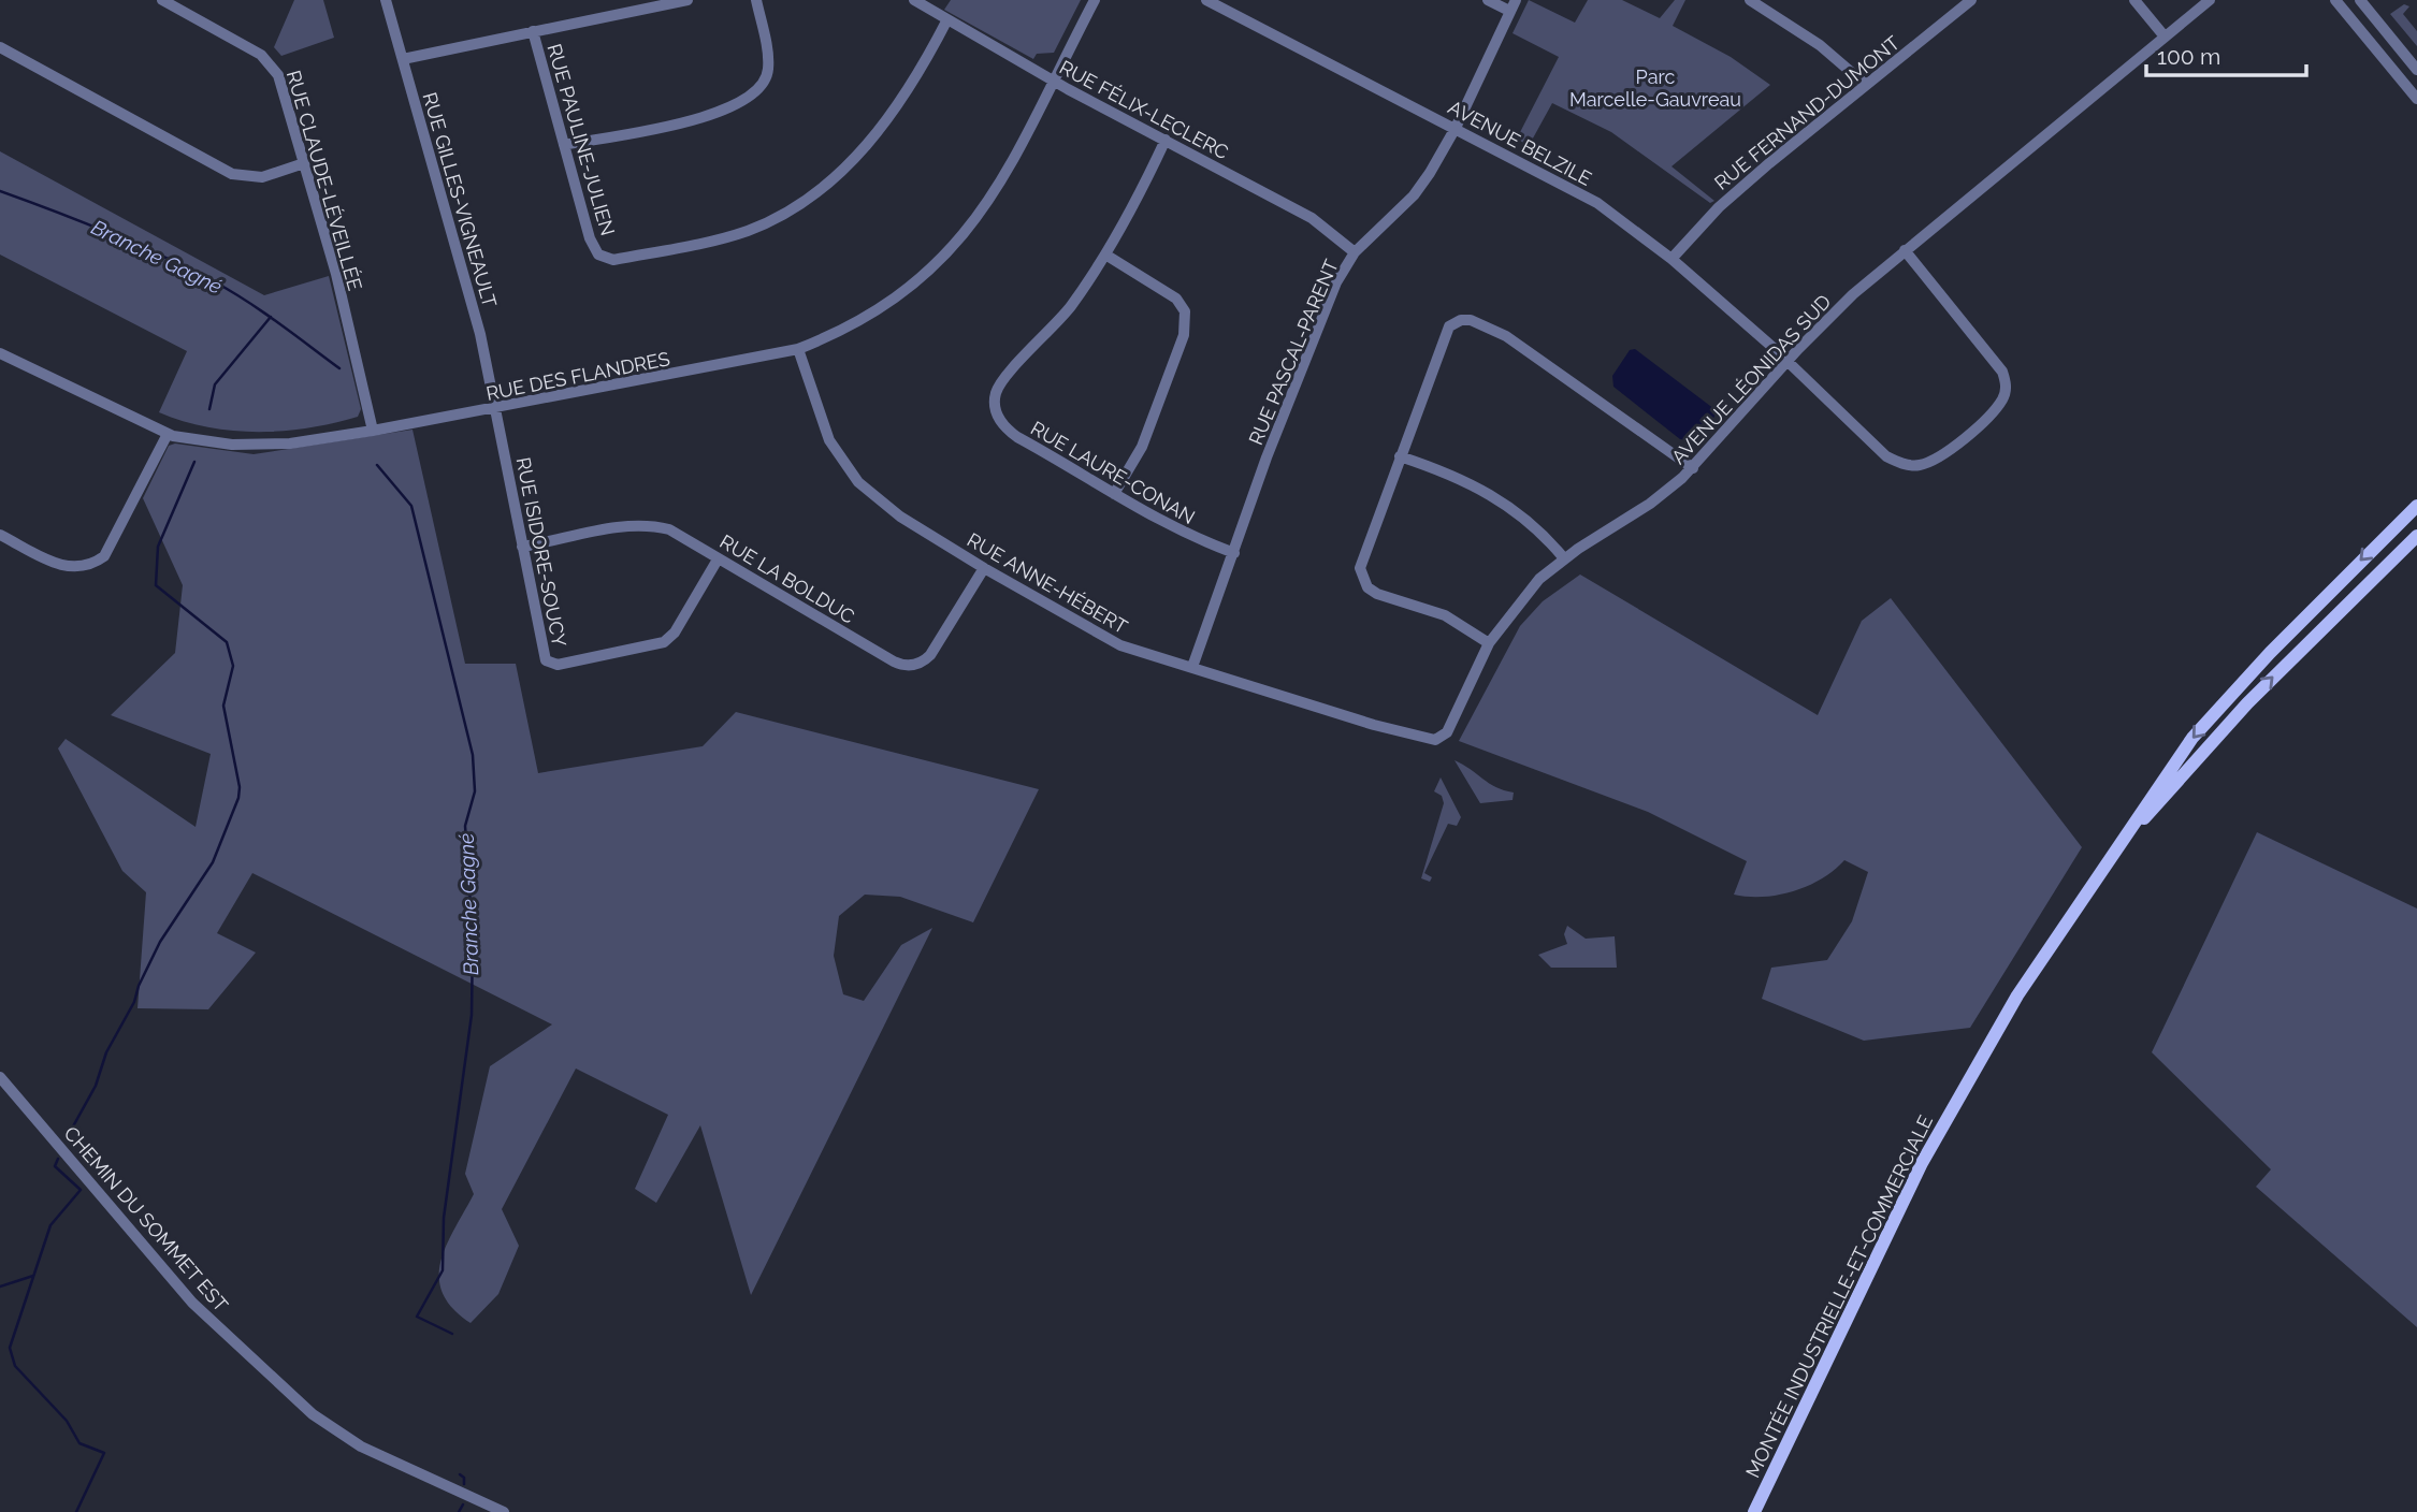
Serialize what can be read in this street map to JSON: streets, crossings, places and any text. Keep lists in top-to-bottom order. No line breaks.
{"streets":{"main road":["MONTÉE INDUSTRIELLE-ET-COMMERCIALE"],"street":["RUE FÉLIX-LECLERC","RUE FERNAND-DUMONT","RUE PAULINE-JULIEN","AVENUE BELZILE","RUE CLAUDE-LÉVEILLÉE","RUE GILLES-VIGNEAULT","RUE PASCAL-PARENT","RUE DES FLANDRES","AVENUE LÉONIDAS SUD","RUE LAURE-CONAN","RUE ISIDORE-SOUCY","RUE LA BOLDUC","RUE ANNE-HÉBERT","CHEMIN DU SOMMET EST"]},"crossings":[["RUE FÉLIX-LECLERC","RUE PAULINE-JULIEN"],["RUE FÉLIX-LECLERC","RUE PASCAL-PARENT"],["RUE FÉLIX-LECLERC","RUE DES FLANDRES"],["RUE FÉLIX-LECLERC","RUE LAURE-CONAN"],["RUE FERNAND-DUMONT","AVENUE BELZILE"],["AVENUE BELZILE","RUE PASCAL-PARENT"],["AVENUE BELZILE","AVENUE LÉONIDAS SUD"],["RUE CLAUDE-LÉVEILLÉE","RUE DES FLANDRES"],["RUE GILLES-VIGNEAULT","RUE DES FLANDRES"],["RUE GILLES-VIGNEAULT","RUE ISIDORE-SOUCY"],["RUE PASCAL-PARENT","RUE LAURE-CONAN"],["RUE PASCAL-PARENT","RUE ANNE-HÉBERT"],["RUE DES FLANDRES","RUE ISIDORE-SOUCY"],["RUE DES FLANDRES","RUE ANNE-HÉBERT"],["AVENUE LÉONIDAS SUD","RUE ANNE-HÉBERT"],["RUE ISIDORE-SOUCY","RUE LA BOLDUC"],["RUE LA BOLDUC","RUE ANNE-HÉBERT"]],"water":["Branche Gagné"],"parks":["Parc Marcelle-Gauvreau"],"scale_bar":"100 m"}
